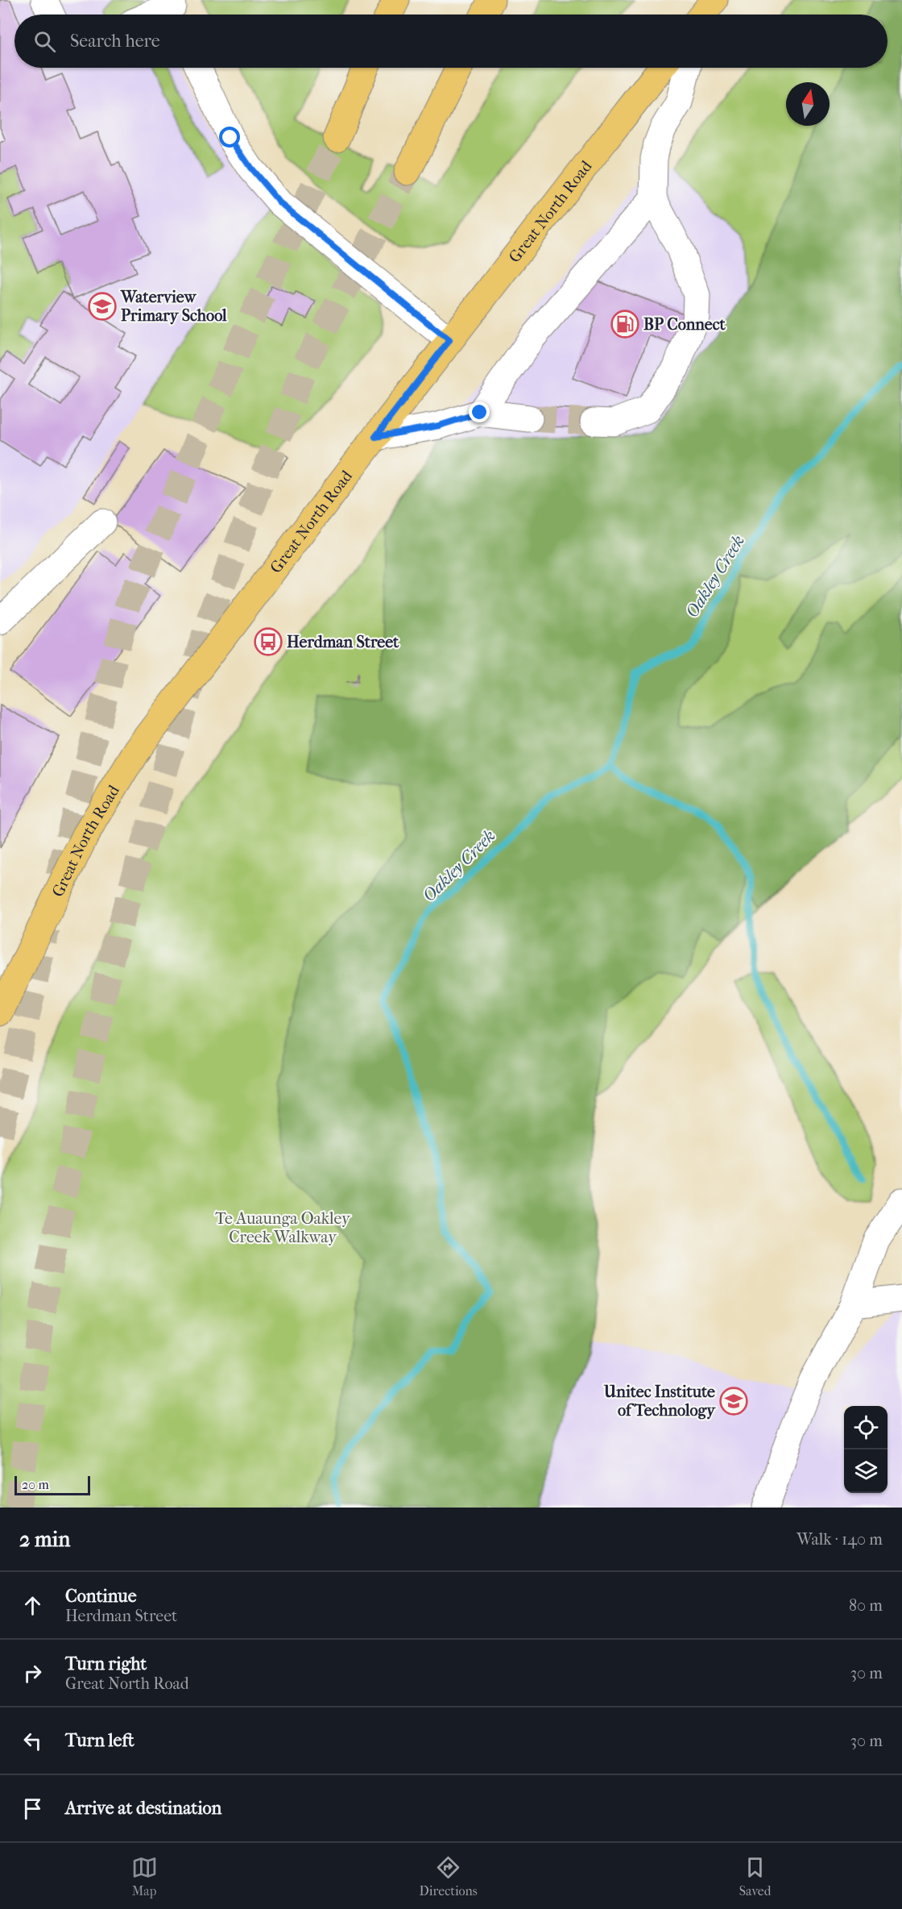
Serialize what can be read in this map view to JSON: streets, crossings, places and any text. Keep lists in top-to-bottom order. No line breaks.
{"streets":{"main road":["Great North Road"]},"water":["Oakley Creek"],"parks":["Te Auaunga Oakley Creek Walkway"],"places":{"school or university":["Waterview Primary School","Unitec Institute of Technology"],"fuel station":["BP Connect"],"bus stop":["Herdman Street"]},"scale_bar":"20 m","north":"top","page":{"search":"Search here","scale":"20 m","heading":["2 min","Walk · 140 m"],"list":[["Continue","Herdman Street","80 m"],["Turn right","Great North Road","30 m"],["Turn left","30 m"],"Arrive at destination"],"nav":["Map","Directions","Saved"]}}
